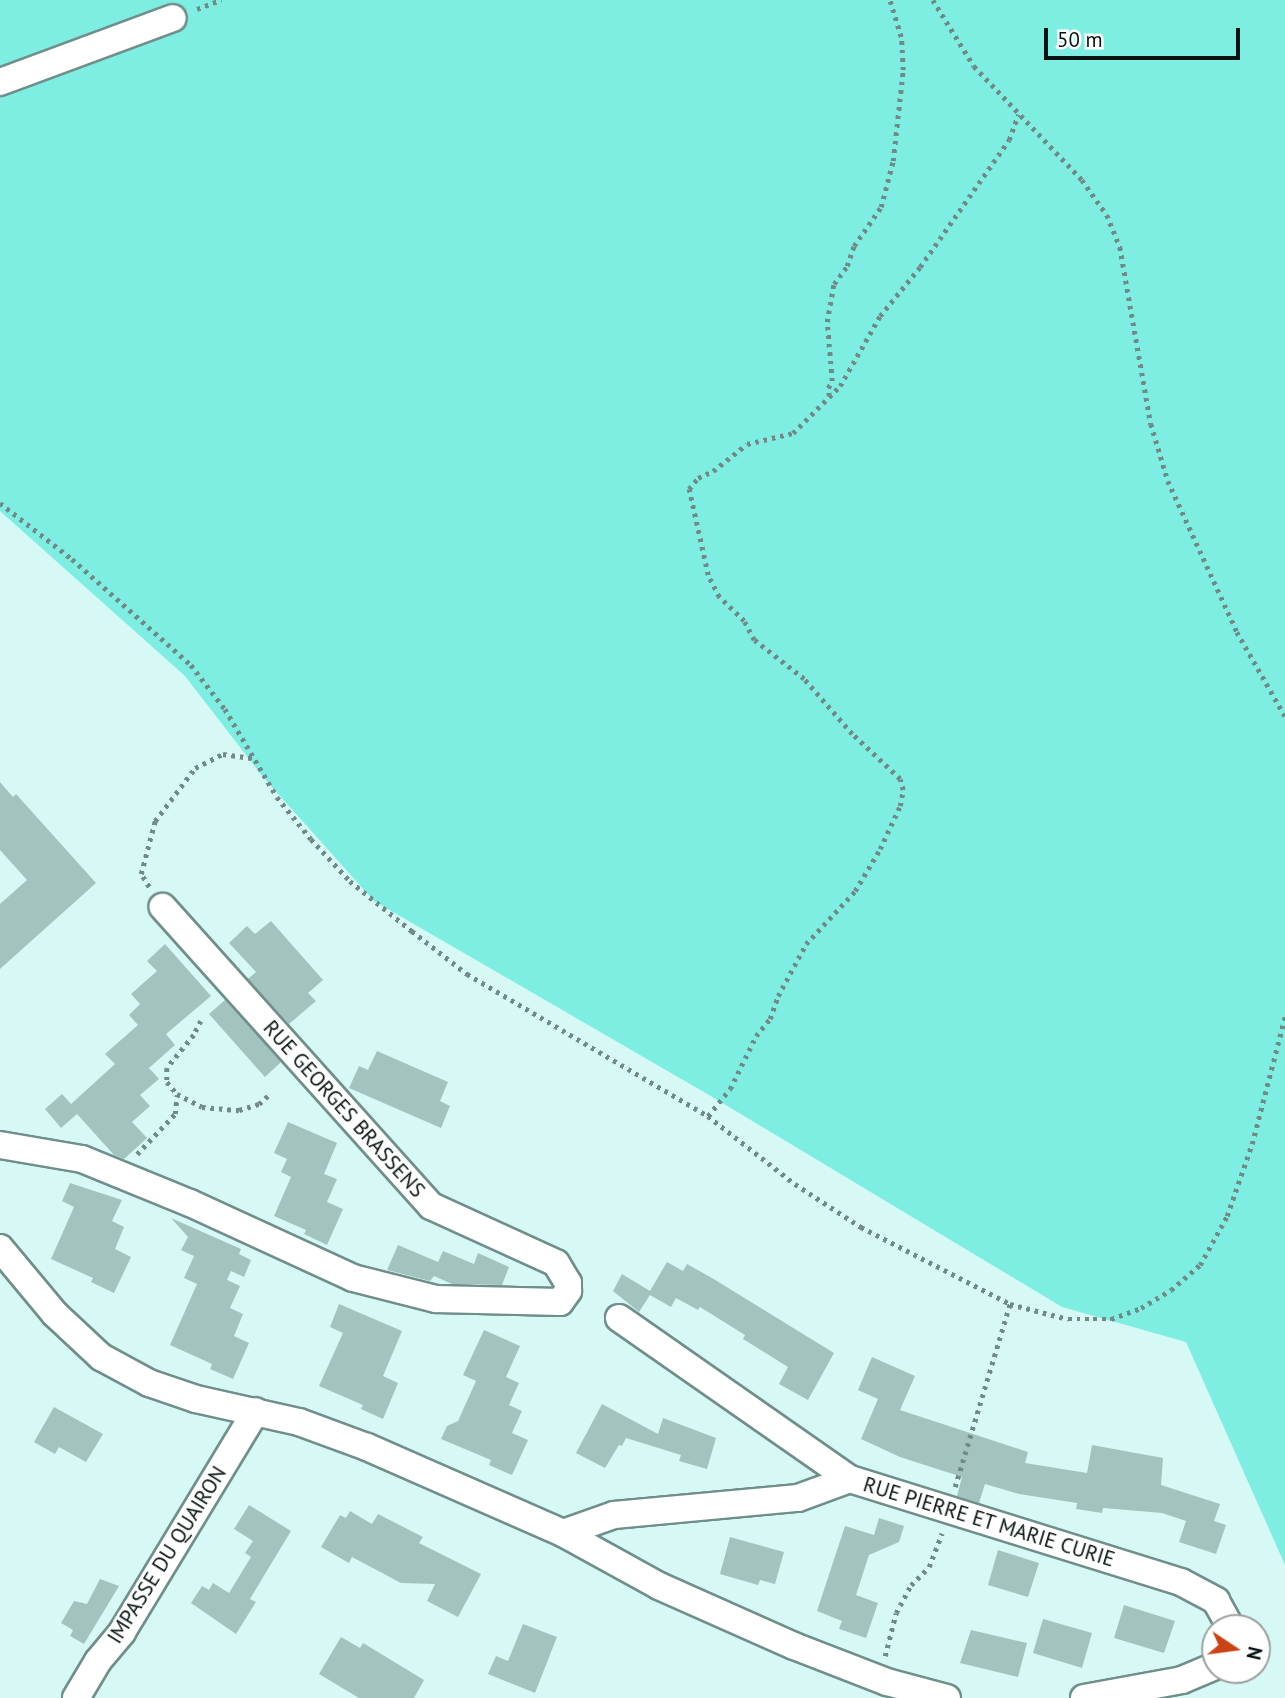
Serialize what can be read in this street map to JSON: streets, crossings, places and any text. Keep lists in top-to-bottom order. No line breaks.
{"streets":{"street":["RUE GEORGES BRASSENS","RUE PIERRE ET MARIE CURIE","IMPASSE DU QUAIRON"]},"scale_bar":"50 m","north":"right"}
